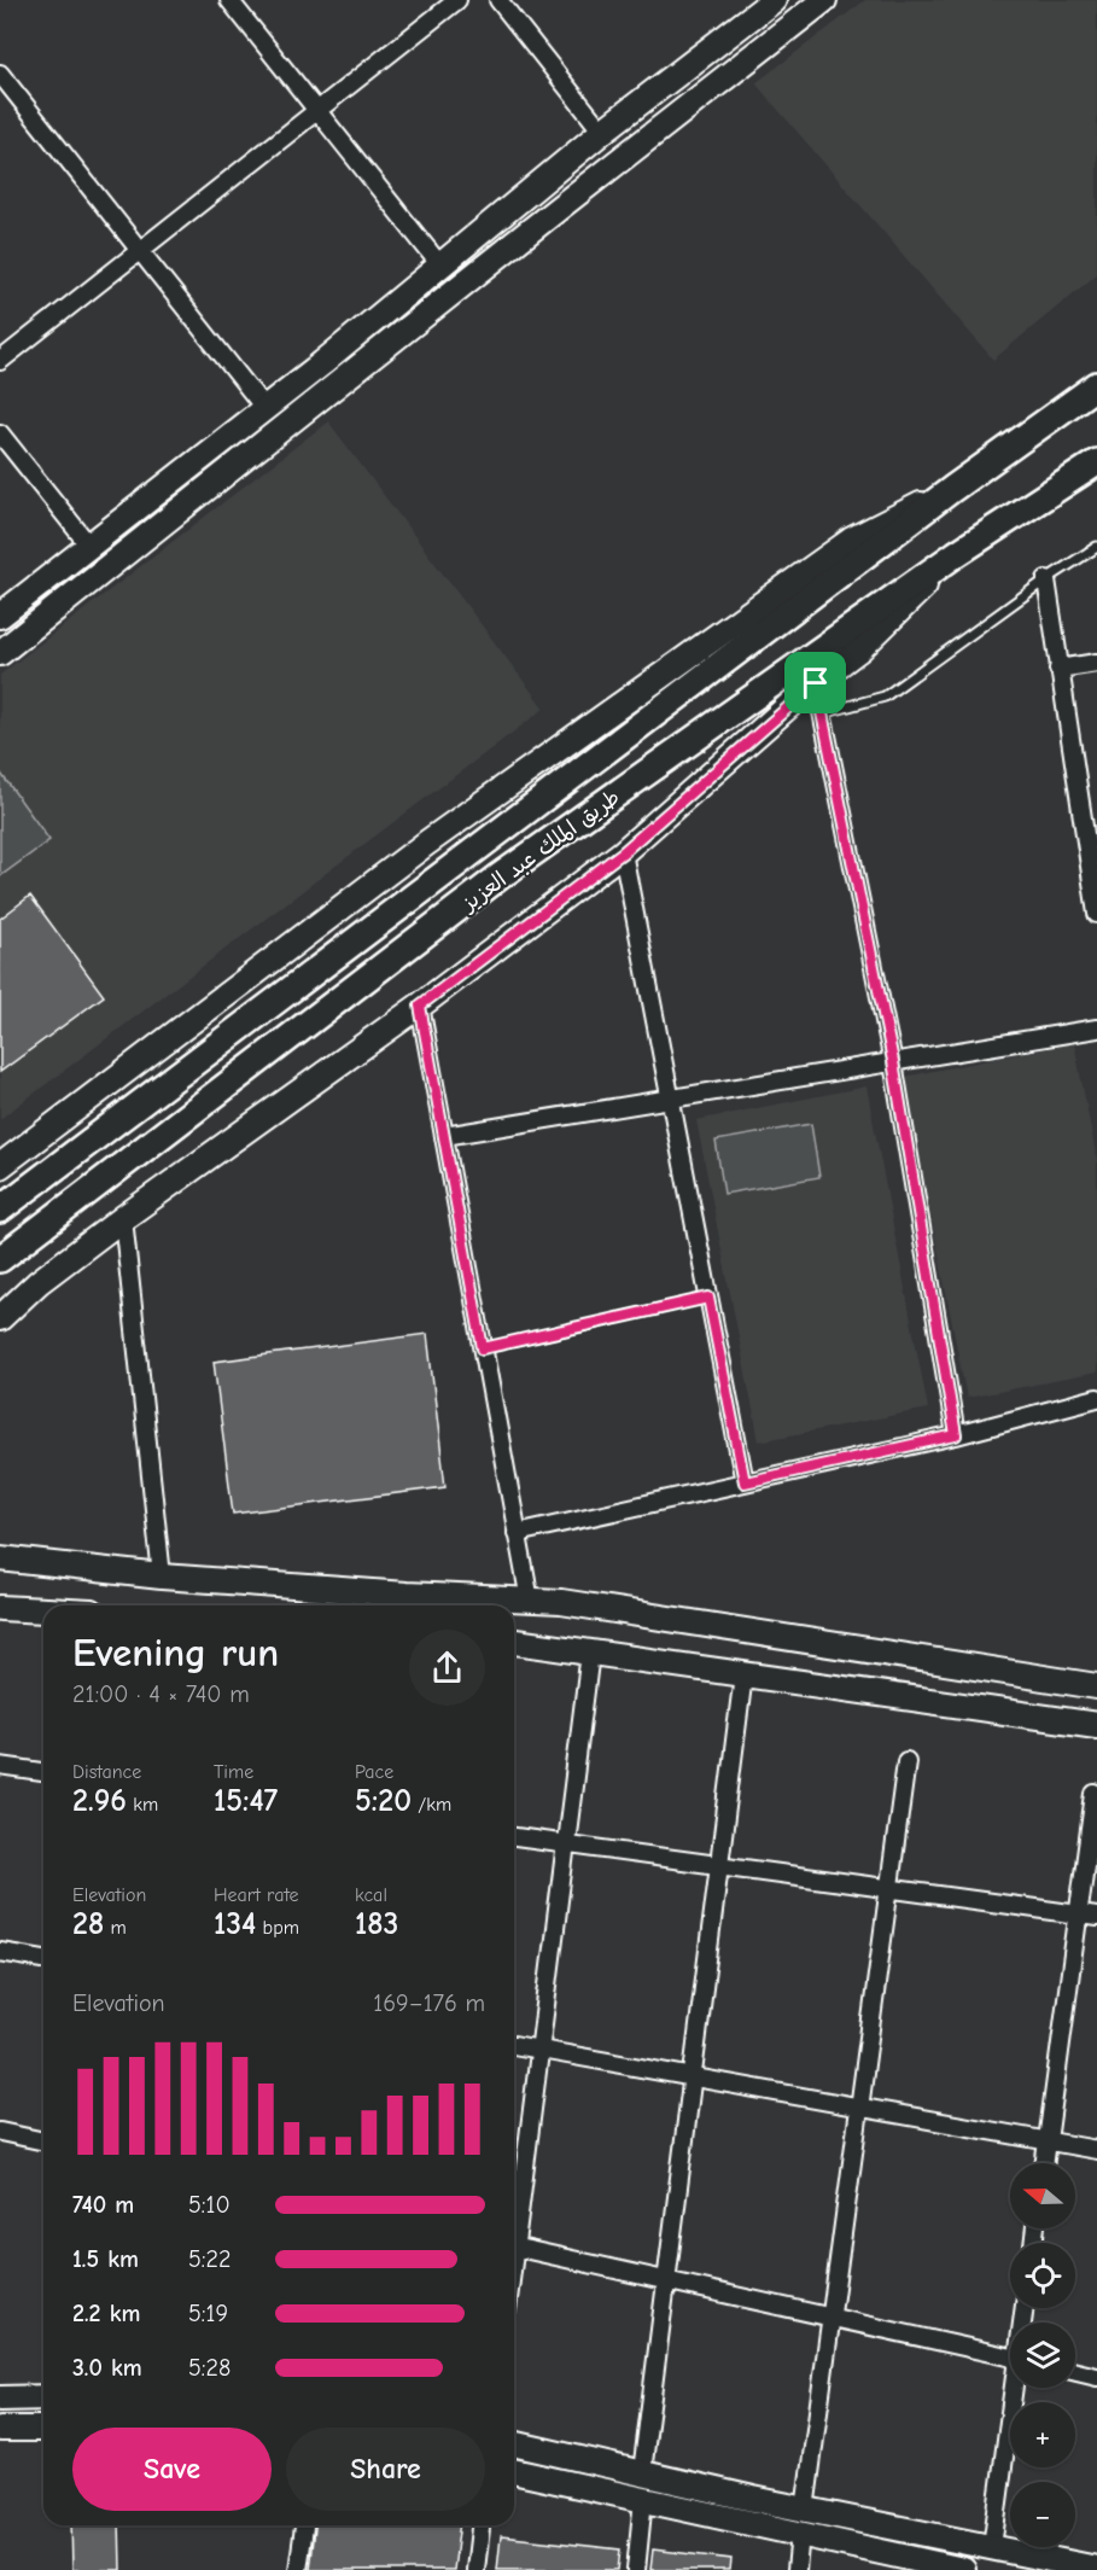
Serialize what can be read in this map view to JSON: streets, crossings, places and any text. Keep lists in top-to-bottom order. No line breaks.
{"streets":{"main road":["طريق الملك عبد العزيز"]},"north":"left","page":{"heading":["Evening run","21:00 · 4 × 740 m"],"stats":[["Distance","2.96 km"],["Time","15:47"],["Pace","5:20 /km"],["Elevation","28 m"],["Heart rate","134 bpm"],["kcal","183"]],"chart":["Elevation","169–176 m"],"map_buttons":["+","−"],"list":[{"name":"740 m","note":"5:10"},{"name":"1.5 km","note":"5:22"},{"name":"2.2 km","note":"5:19"},{"name":"3.0 km","note":"5:28"}],"buttons":["Save","Share"]}}
